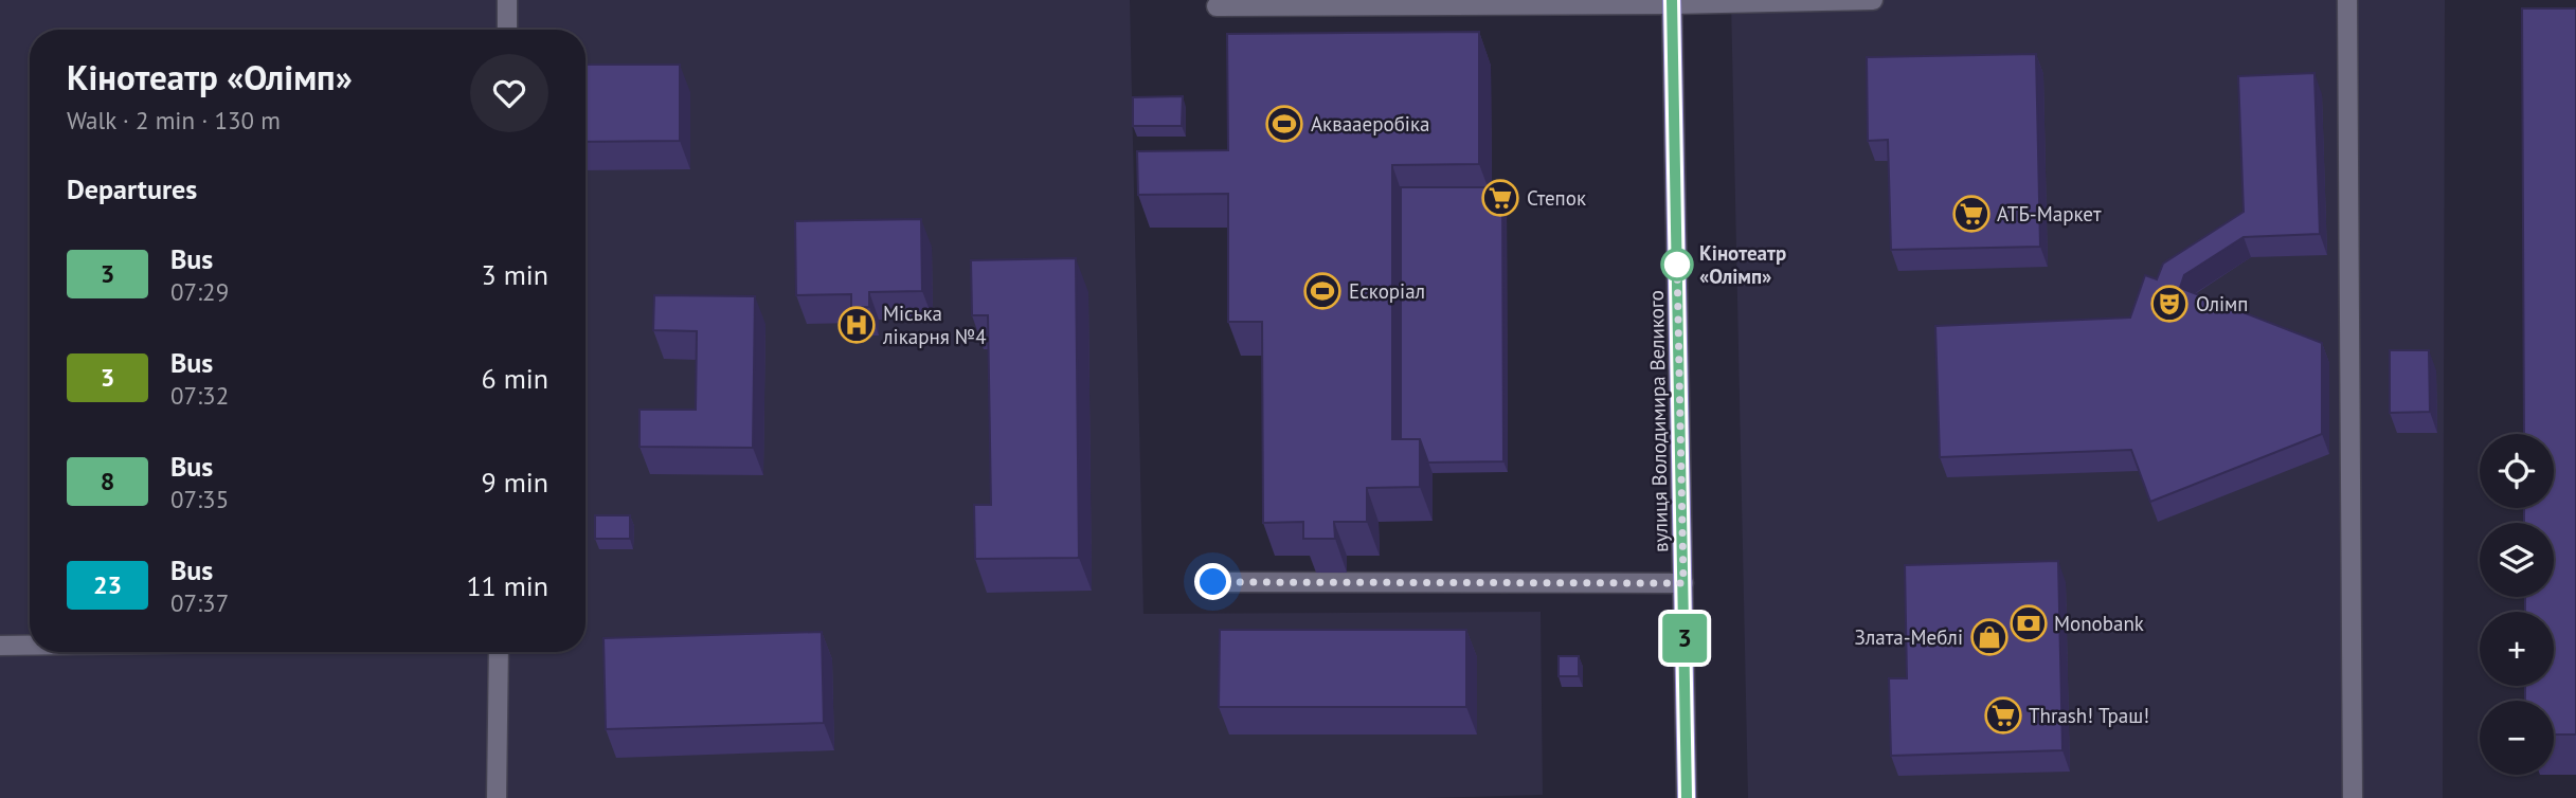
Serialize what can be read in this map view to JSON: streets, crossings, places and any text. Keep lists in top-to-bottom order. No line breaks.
{"streets":{"main road":["вулиця Володимира Великого"]},"places":{"sports":["Аквааеробіка","Ескоріал"],"supermarket":["Степок","АТБ-Маркет","Thrash! Траш!"],"other":["Кінотеатр «Олімп»"],"theatre":["Олімп"],"hospital":["Міська лікарня №4"],"bank":["Monobank"],"shop":["Злата-Меблі"]},"lines":["bus line 3"],"page":{"on_map":"3","heading":[["Кінотеатр «Олімп»","Walk · 2 min · 130 m"],"Departures"],"list":[{"mark":"3","name":"Bus","note":"07:29","value":"3 min"},{"mark":"3","name":"Bus","note":"07:32","value":"6 min"},{"mark":"8","name":"Bus","note":"07:35","value":"9 min"},{"mark":"23","name":"Bus","note":"07:37","value":"11 min"}],"map_buttons":["+","−"]}}
